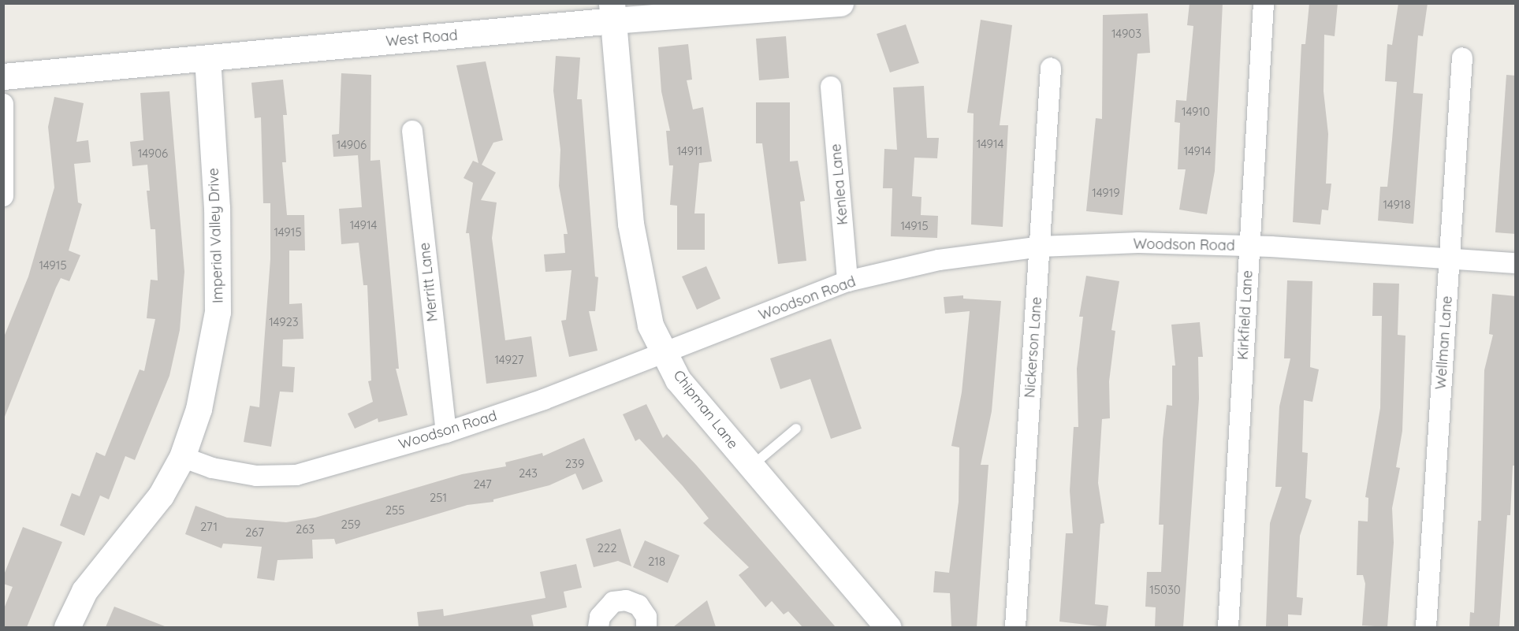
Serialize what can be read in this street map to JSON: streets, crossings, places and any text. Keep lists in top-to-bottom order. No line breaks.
{"streets":{"street":["West Road","Kenlea Lane","Imperial Valley Drive","Woodson Road","Merritt Lane","Kirkfield Lane","Wellman Lane","Nickerson Lane","Chipman Lane"]},"crossings":[["West Road","Imperial Valley Drive"],["West Road","Chipman Lane"],["Kenlea Lane","Woodson Road"],["Imperial Valley Drive","Woodson Road"],["Woodson Road","Merritt Lane"],["Woodson Road","Kirkfield Lane"],["Woodson Road","Wellman Lane"],["Woodson Road","Nickerson Lane"],["Woodson Road","Chipman Lane"]],"house_numbers":["14903","14910","14914","14906","14911","14914","14906","14919","14918","14914","14915","14915","14915","14923","14927","239","243","247","251","255","259","271","263","267","222","218","15030"]}
